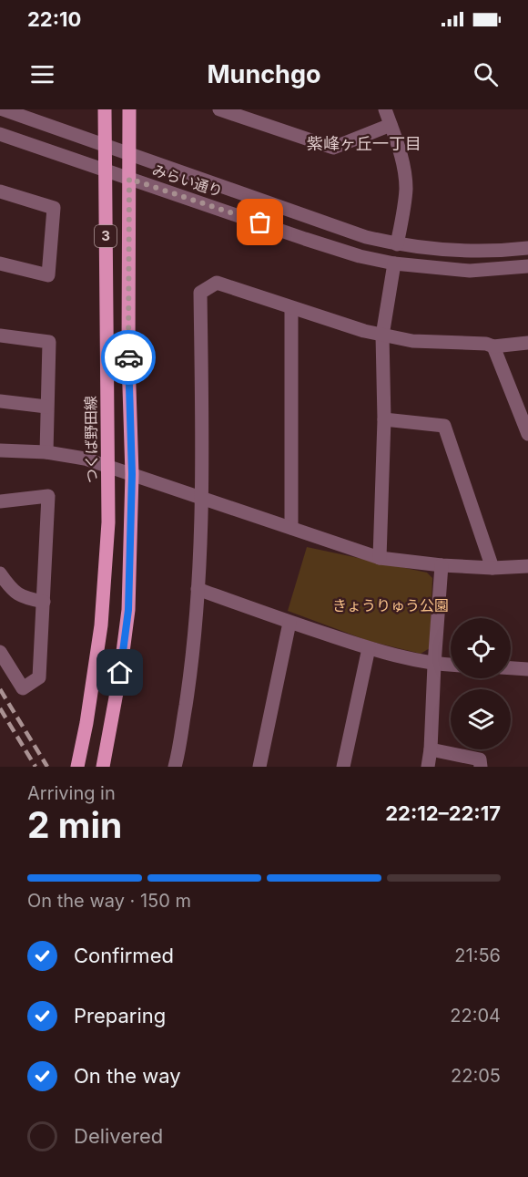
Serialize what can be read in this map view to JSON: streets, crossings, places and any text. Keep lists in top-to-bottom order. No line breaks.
{"streets":{"main road":["3","つくば野田線"],"street":["みらい通り"]},"crossings":[["みらい通り","3"],["みらい通り","つくば野田線"]],"districts":["紫峰ヶ丘一丁目"],"parks":["きょうりゅう公園"],"page":{"status":"22:10","header":"Munchgo","heading":["2 min","Arriving in","22:12–22:17"],"bar":"On the way · 150 m","list":[["Confirmed","21:56"],["Preparing","22:04"],["On the way","22:05"],"Delivered"]}}
